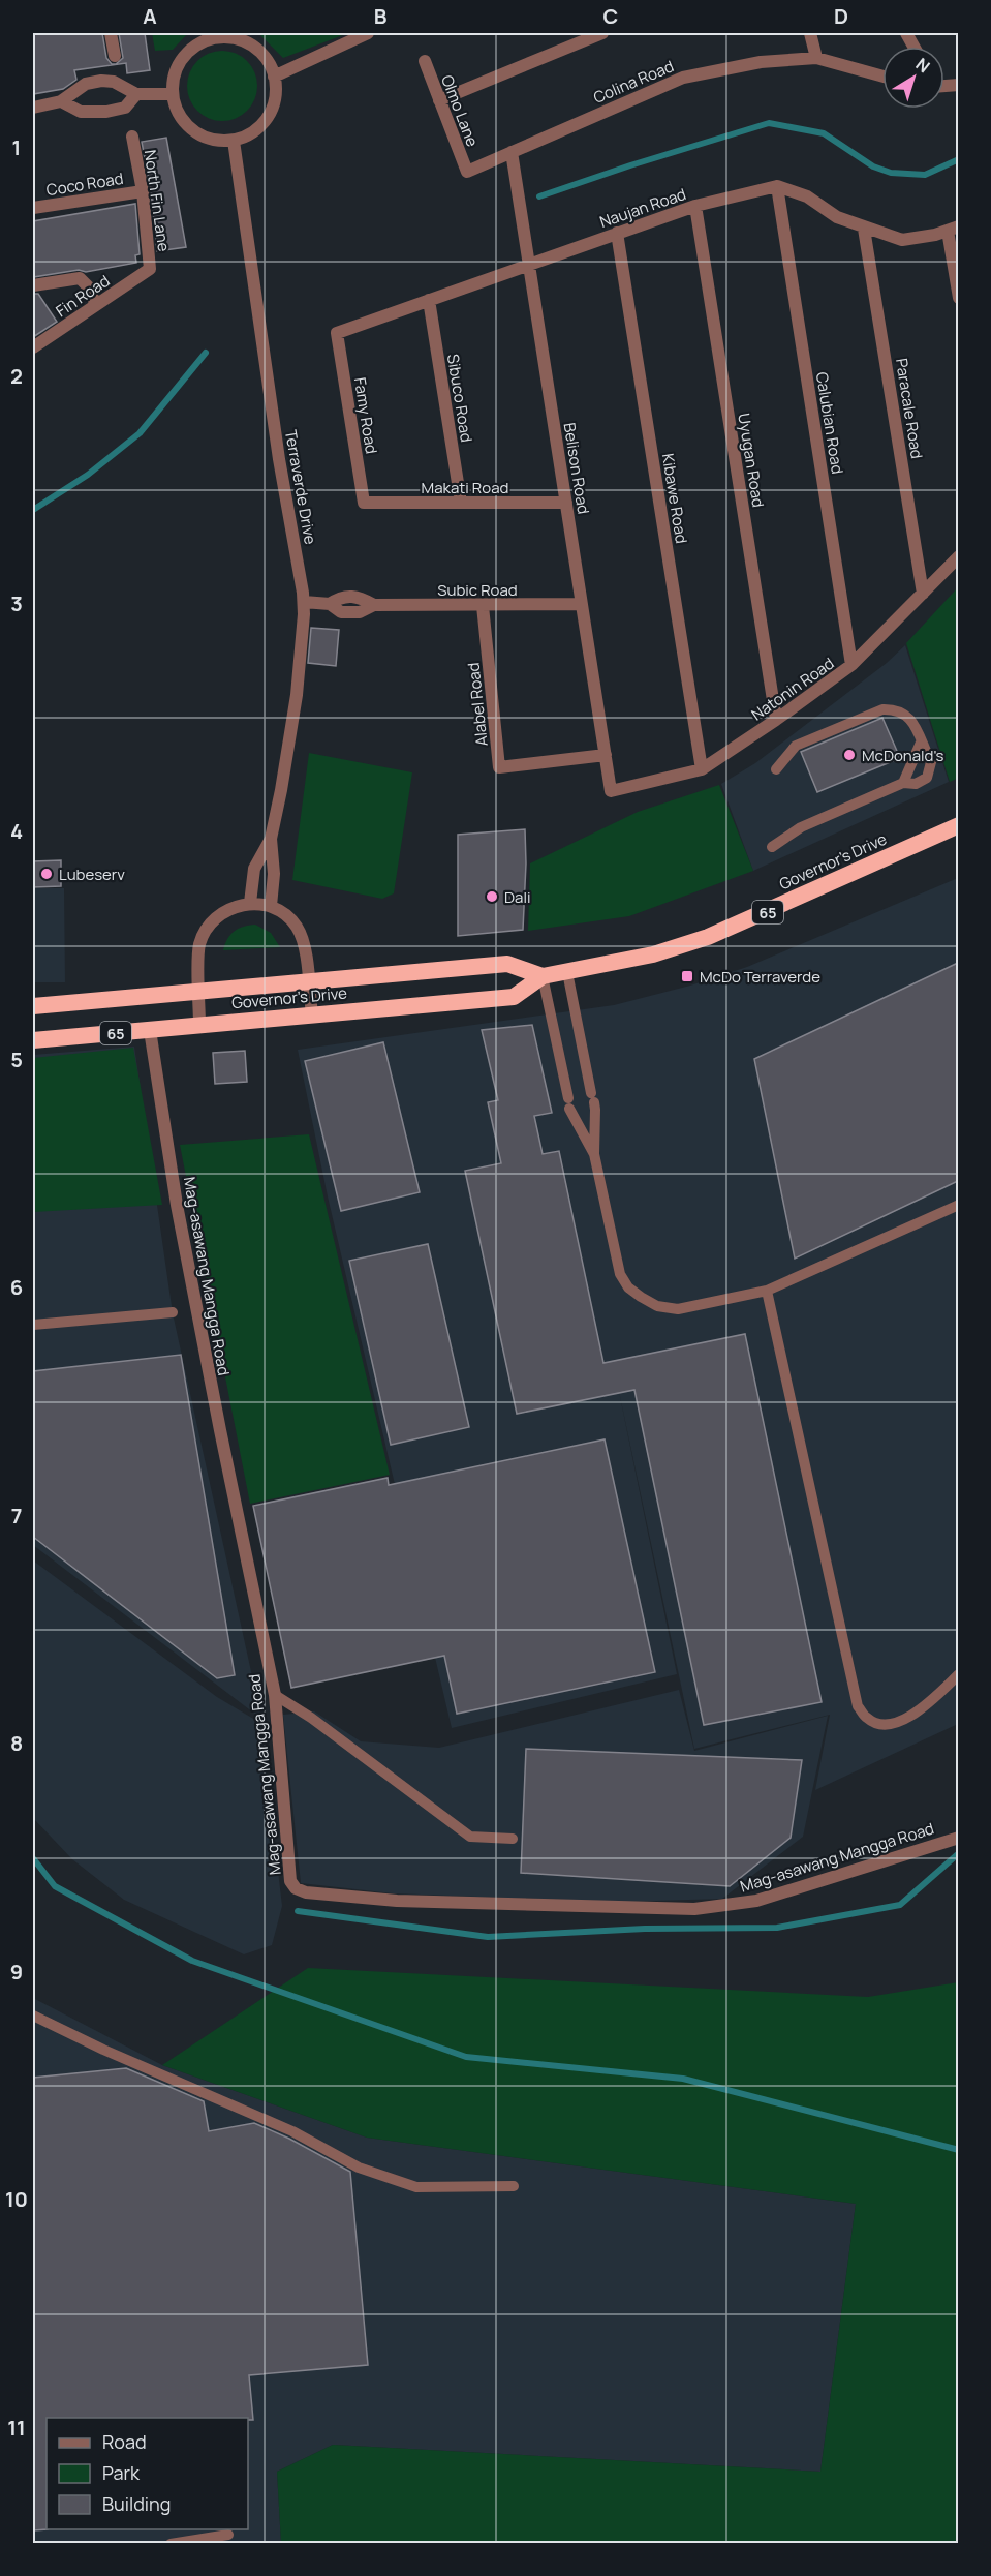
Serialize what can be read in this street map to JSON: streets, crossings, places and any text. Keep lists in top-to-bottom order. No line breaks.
{"streets":{"highway":["Governor's Drive","65"],"street":["Colina Road","Olmo Lane","Coco Road","North Fin Lane","Naujan Road","Fin Road","Sibuco Road","Paracale Road","Famy Road","Calubian Road","Uyugan Road","Belison Road","Terraverde Drive","Makati Road","Kibawe Road","Subic Road","Natonin Road","Alabel Road","Mag-asawang Mangga Road"]},"crossings":[["Colina Road","Olmo Lane"],["Colina Road","Belison Road"],["Coco Road","North Fin Lane"],["North Fin Lane","Fin Road"],["Naujan Road","Sibuco Road"],["Naujan Road","Famy Road"],["Naujan Road","Calubian Road"],["Naujan Road","Uyugan Road"],["Naujan Road","Belison Road"],["Naujan Road","Kibawe Road"],["Sibuco Road","Makati Road"],["Paracale Road","Natonin Road"],["Famy Road","Makati Road"],["Calubian Road","Natonin Road"],["Uyugan Road","Natonin Road"],["Belison Road","Makati Road"],["Belison Road","Subic Road"],["Belison Road","Natonin Road"],["Belison Road","Alabel Road"],["Terraverde Drive","Subic Road"],["Kibawe Road","Natonin Road"],["Subic Road","Alabel Road"],["Governor's Drive","Mag-asawang Mangga Road"]],"places":{"other":["McDonald's","Lubeserv","Dali"],"transit":["McDo Terraverde"]},"legend":["Road","Park","Building"],"north":"top right","grid":{"columns":["A","B","C","D"],"rows":["1","2","3","4","5","6","7","8","9","10","11"]}}
